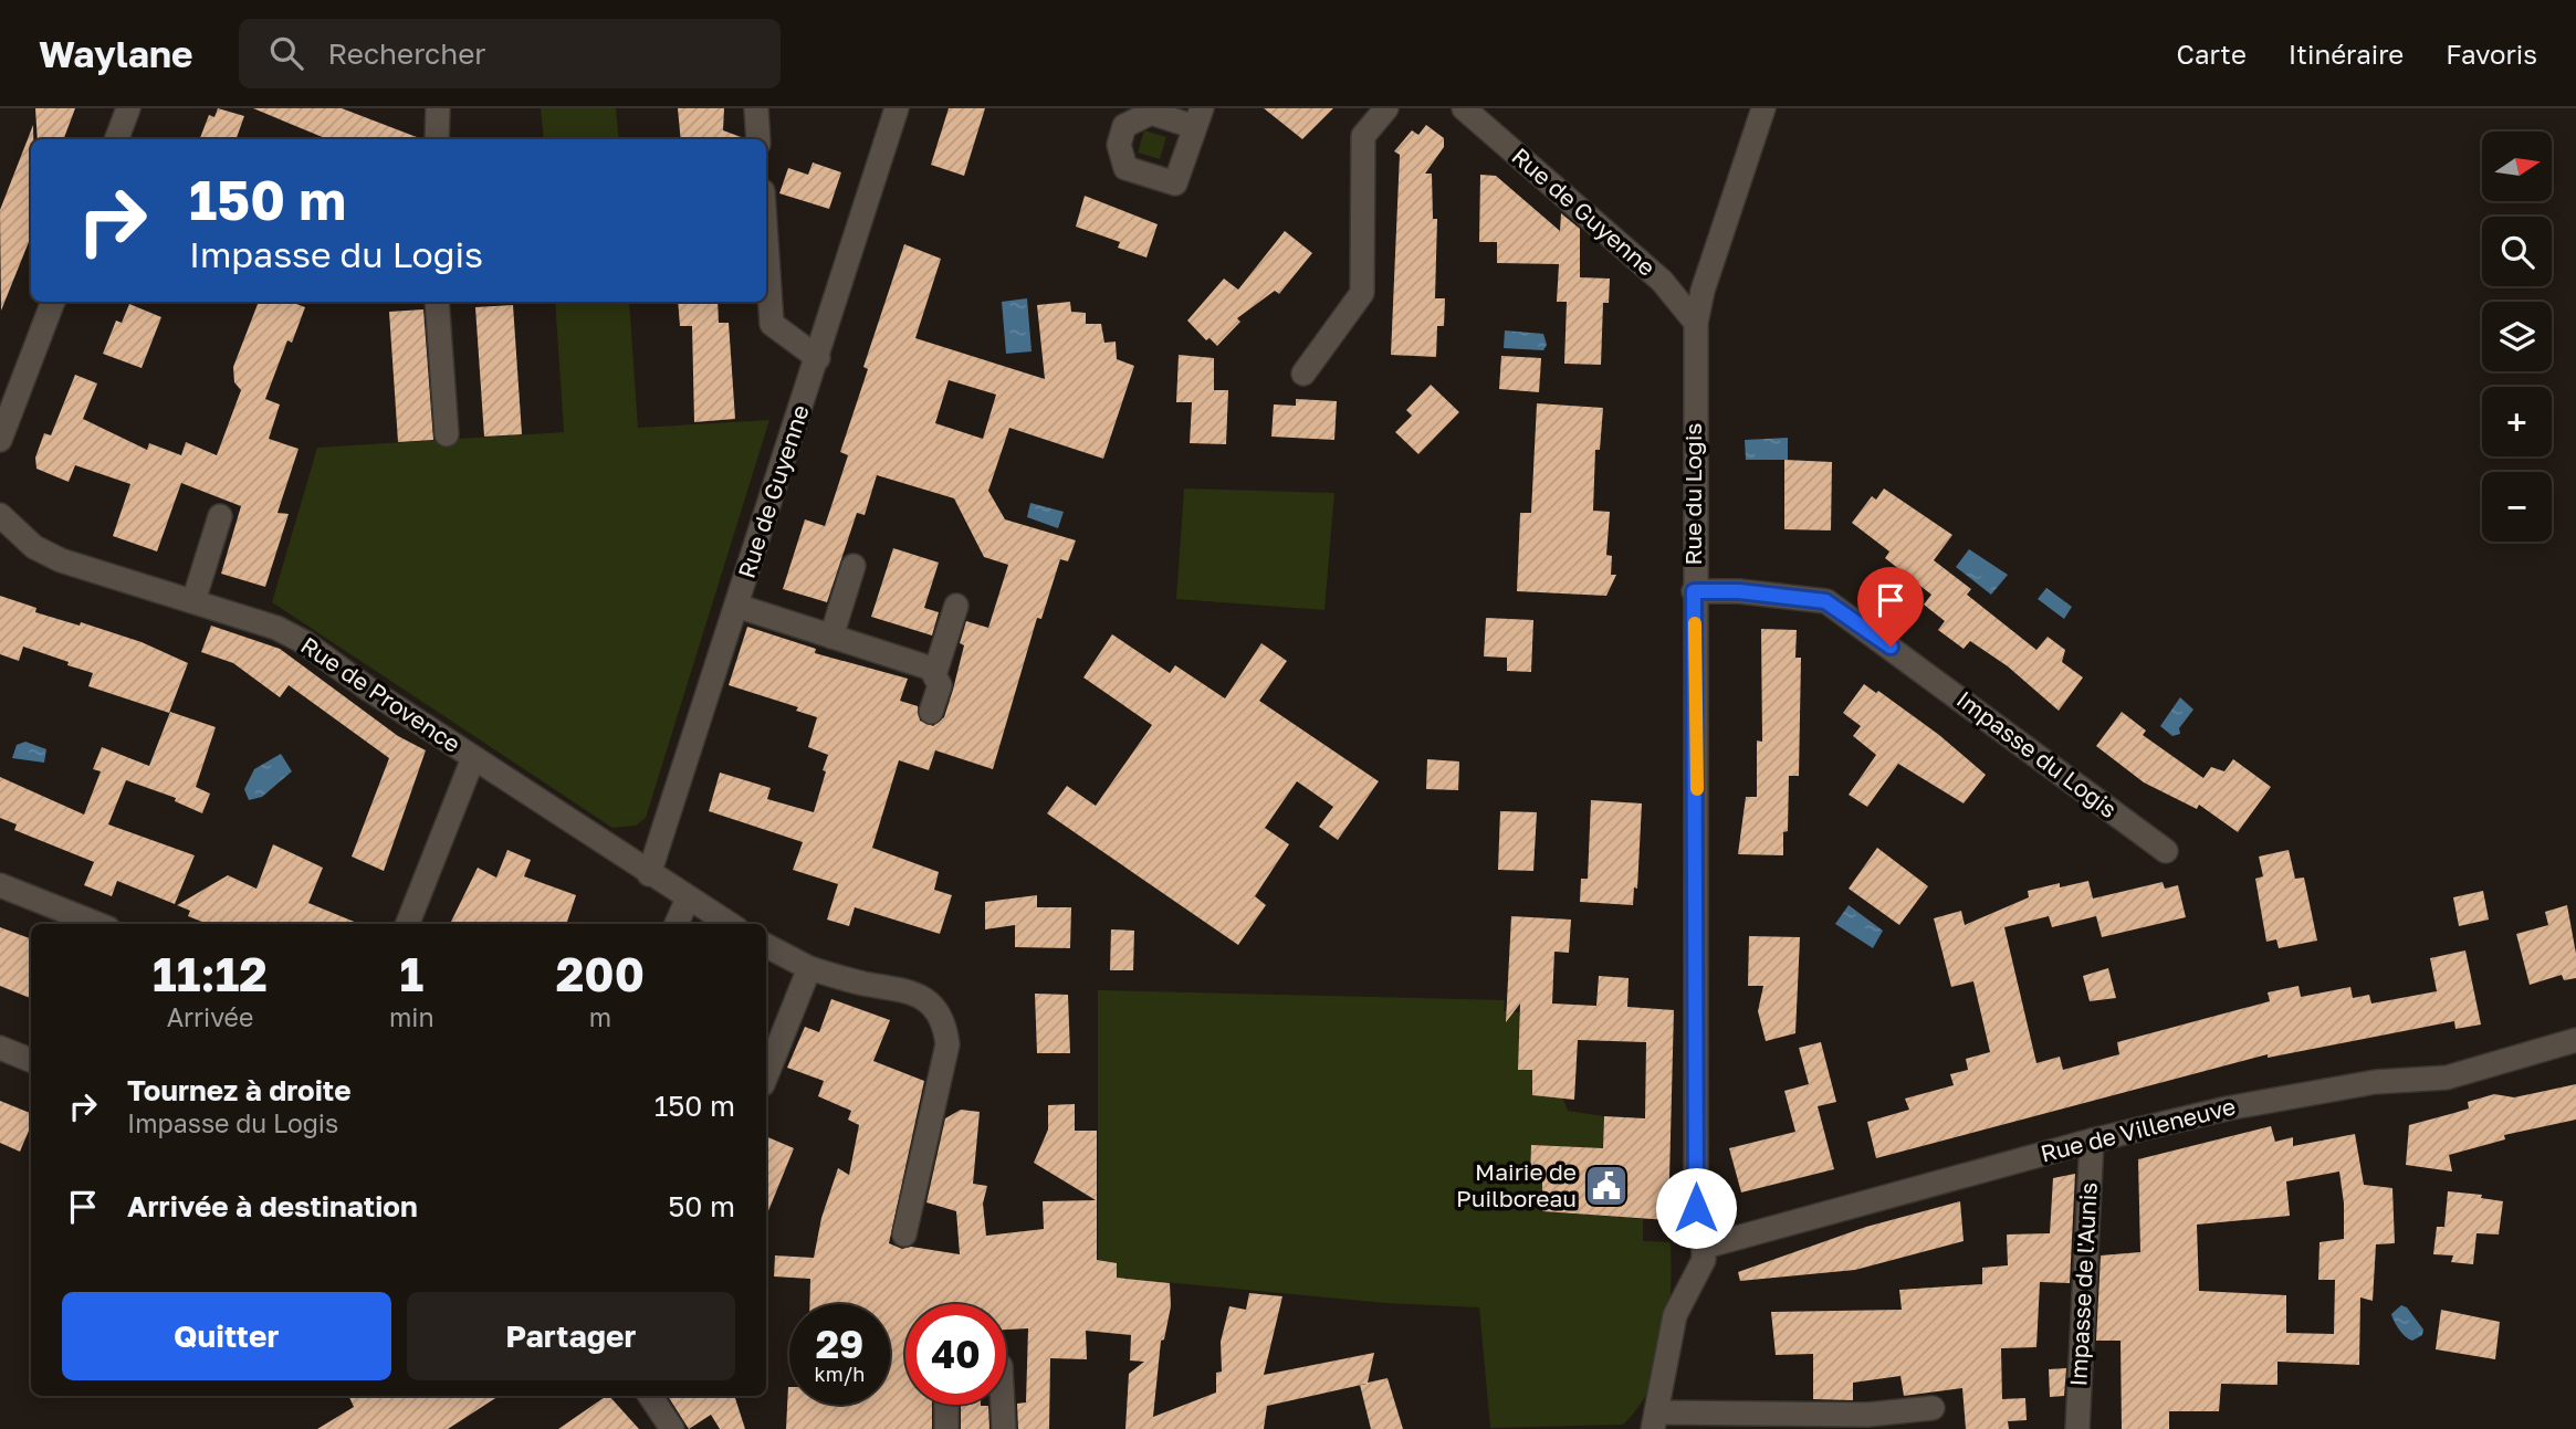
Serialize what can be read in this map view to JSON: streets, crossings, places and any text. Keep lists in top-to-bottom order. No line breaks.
{"streets":{"street":["Rue de Guyenne","Rue du Logis","Rue de Provence","Impasse du Logis","Rue de Villeneuve","Impasse de l'Aunis"]},"crossings":[["Rue de Guyenne","Rue du Logis"],["Rue de Guyenne","Rue de Provence"],["Rue du Logis","Impasse du Logis"],["Rue du Logis","Rue de Villeneuve"],["Rue de Villeneuve","Impasse de l'Aunis"]],"places":{"public building":["Mairie de Puilboreau"]},"north":"right","page":{"header":"Waylane","search":"Rechercher","nav":["Carte","Itinéraire","Favoris"],"map_buttons":["+","−"],"turn":["150 m","Impasse du Logis"],"eta":["11:12","Arrivée","1","min","200","m"],"list":[{"name":"Tournez à droite","note":"Impasse du Logis","value":"150 m"},{"name":"Arrivée à destination","value":"50 m"}],"buttons":["Quitter","Partager"],"speed":"29 km/h","limit":"40"}}
